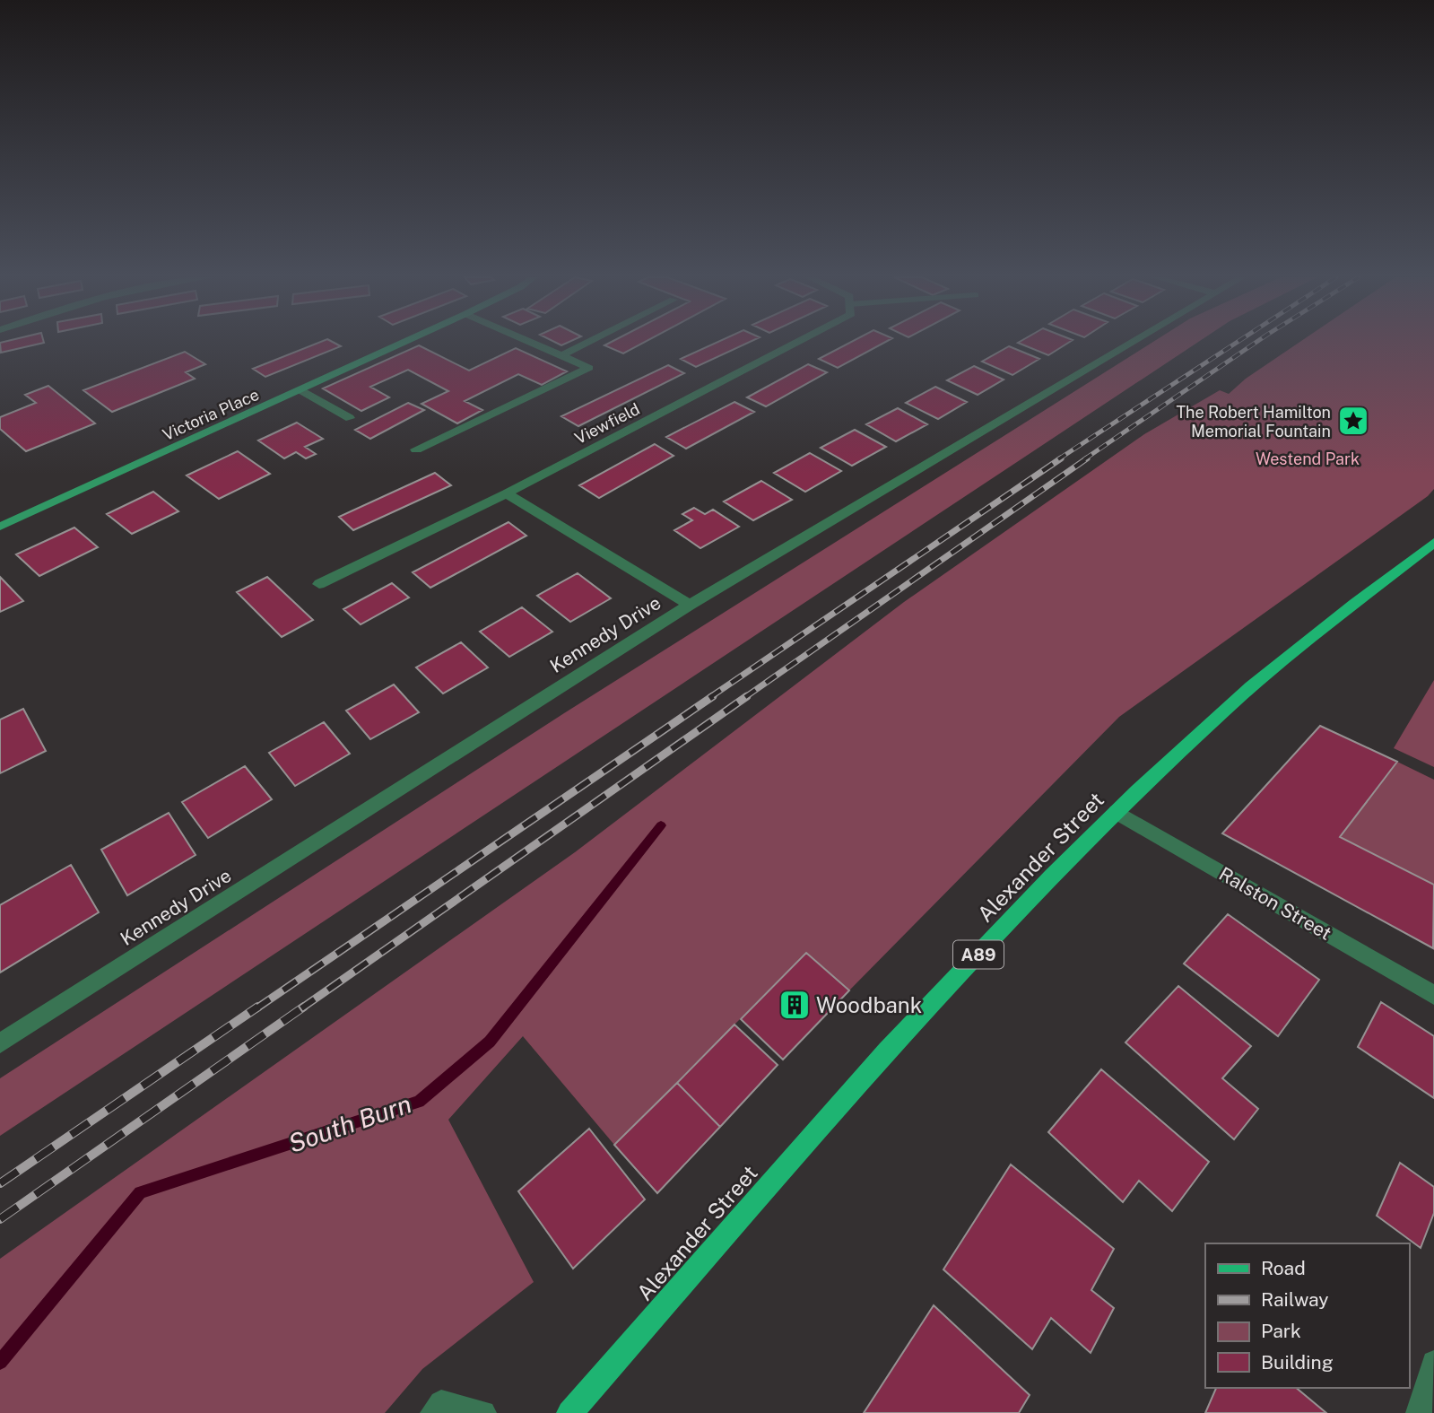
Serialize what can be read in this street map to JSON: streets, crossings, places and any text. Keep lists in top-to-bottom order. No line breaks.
{"streets":{"main road":["Alexander Street","A89"],"street":["Victoria Place","Viewfield","Kennedy Drive","Ralston Street"]},"crossings":[["Alexander Street","Ralston Street"]],"water":["South Burn"],"parks":["Westend Park"],"places":{"place":["The Robert Hamilton Memorial Fountain"],"building":["Woodbank"]},"legend":["Road","Railway","Park","Building"]}
